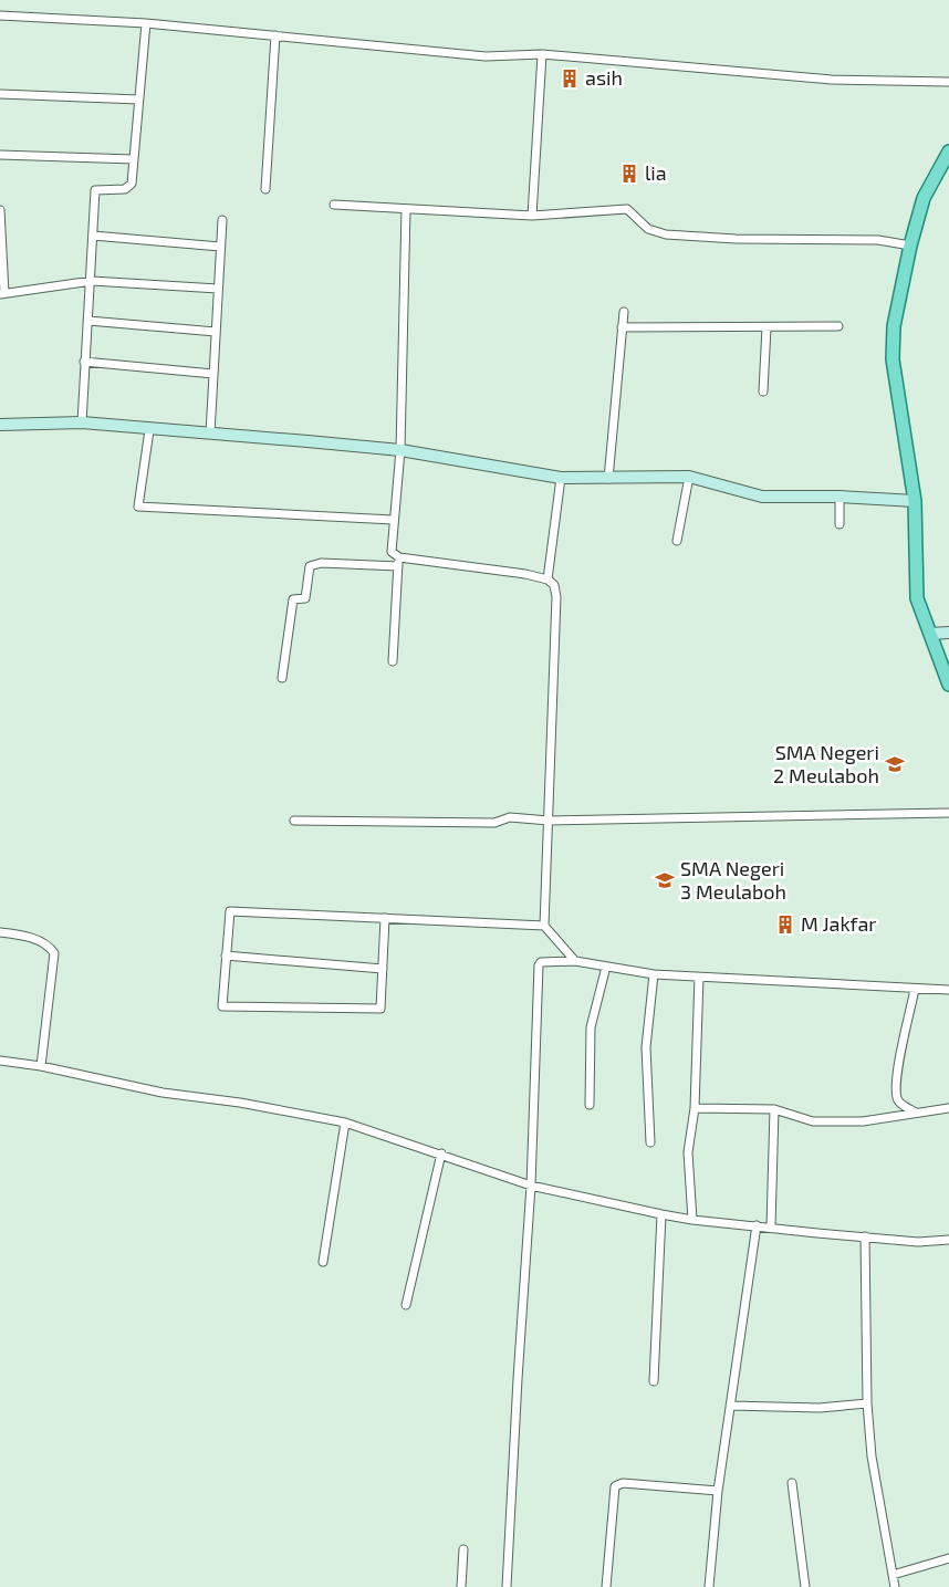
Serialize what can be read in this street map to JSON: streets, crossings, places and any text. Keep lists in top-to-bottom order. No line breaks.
{"places":{"building":["asih","lia","M Jakfar"],"school or university":["SMA Negeri 2 Meulaboh","SMA Negeri 3 Meulaboh"]}}
